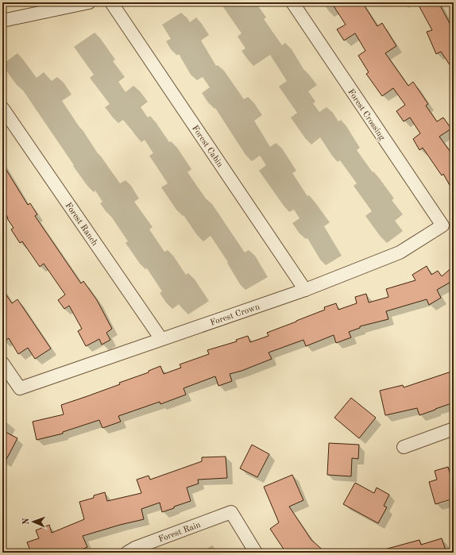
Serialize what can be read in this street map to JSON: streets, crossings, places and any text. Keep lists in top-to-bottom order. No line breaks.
{"streets":{"street":["Forest Crossing","Forest Cabin","Forest Ranch","Forest Crown","Forest Rain"]},"crossings":[["Forest Crossing","Forest Crown"],["Forest Cabin","Forest Crown"],["Forest Ranch","Forest Crown"]],"north":"left"}
